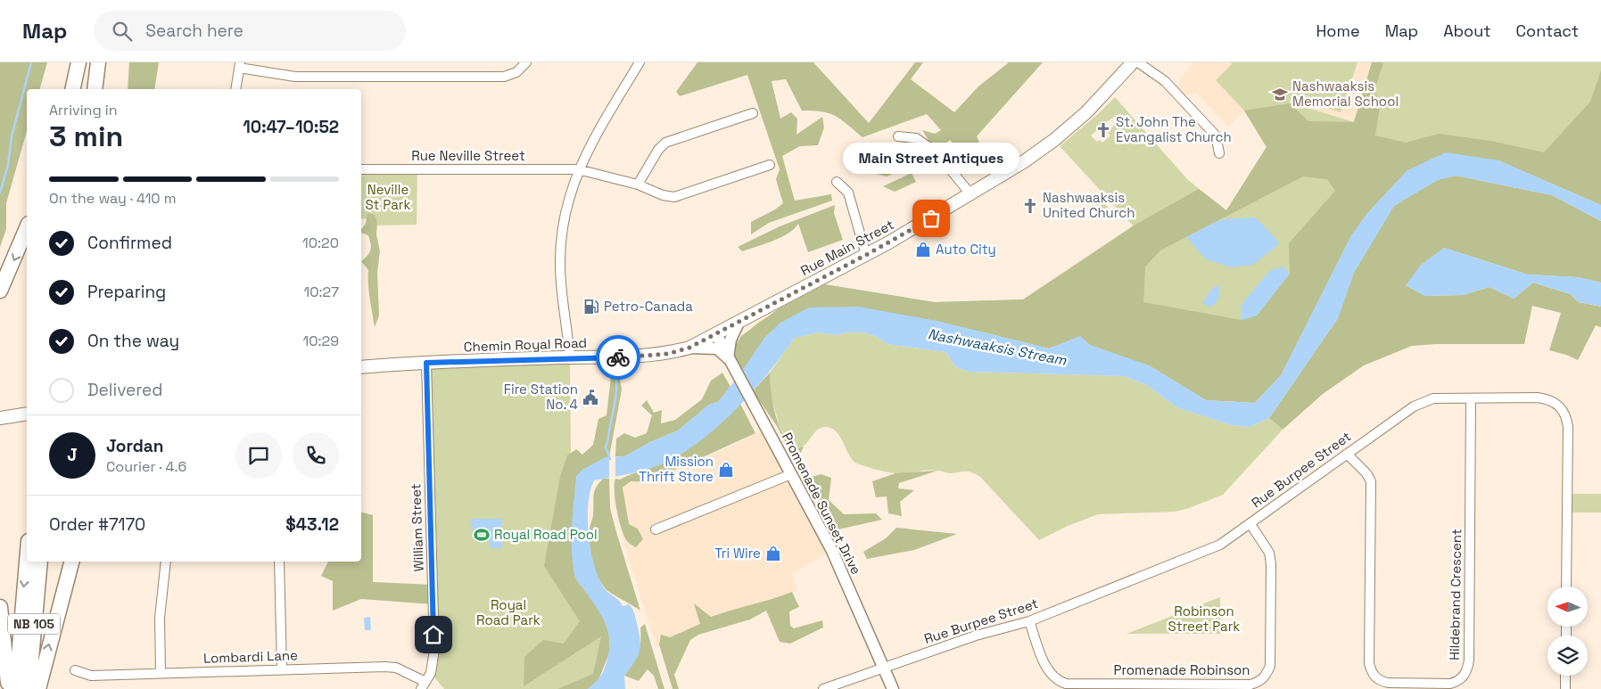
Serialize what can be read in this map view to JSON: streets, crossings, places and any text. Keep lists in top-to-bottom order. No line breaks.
{"streets":{"highway":["NB 105"],"main road":["Rue Main Street","Chemin Royal Road"],"street":["Rue Neville Street","Rue Burpee Street","Promenade Sunset Drive","William Street","Hildebrand Crescent","Lombardi Lane","Promenade Robinson"]},"crossings":[["Rue Main Street","Chemin Royal Road"],["Rue Main Street","Promenade Sunset Drive"],["Chemin Royal Road","Promenade Sunset Drive"],["Chemin Royal Road","William Street"],["Rue Burpee Street","Promenade Sunset Drive"],["Rue Burpee Street","Hildebrand Crescent"],["Rue Burpee Street","Promenade Robinson"],["William Street","Lombardi Lane"]],"water":["Nashwaaksis Stream"],"parks":["Neville St Park","Royal Road Park","Robinson Street Park"],"places":{"school or university":["Nashwaaksis Memorial School"],"church":["St. John The Evangalist Church","Nashwaaksis United Church"],"other":["Main Street Antiques"],"shop":["Auto City","Mission Thrift Store","Tri Wire"],"fuel station":["Petro-Canada"],"public building":["Fire Station No. 4"],"sports":["Royal Road Pool"]},"north":"left","page":{"header":"Map","search":"Search here","nav":["Home","Map","About","Contact"],"heading":["3 min","Arriving in","10:47–10:52"],"panel":["Jordan","Courier · 4.6","Order #7170","$43.12"],"bubble":"Main Street Antiques","bar":"On the way · 410 m","list":[["Confirmed","10:20"],["Preparing","10:27"],["On the way","10:29"],"Delivered"],"round":"J"}}
